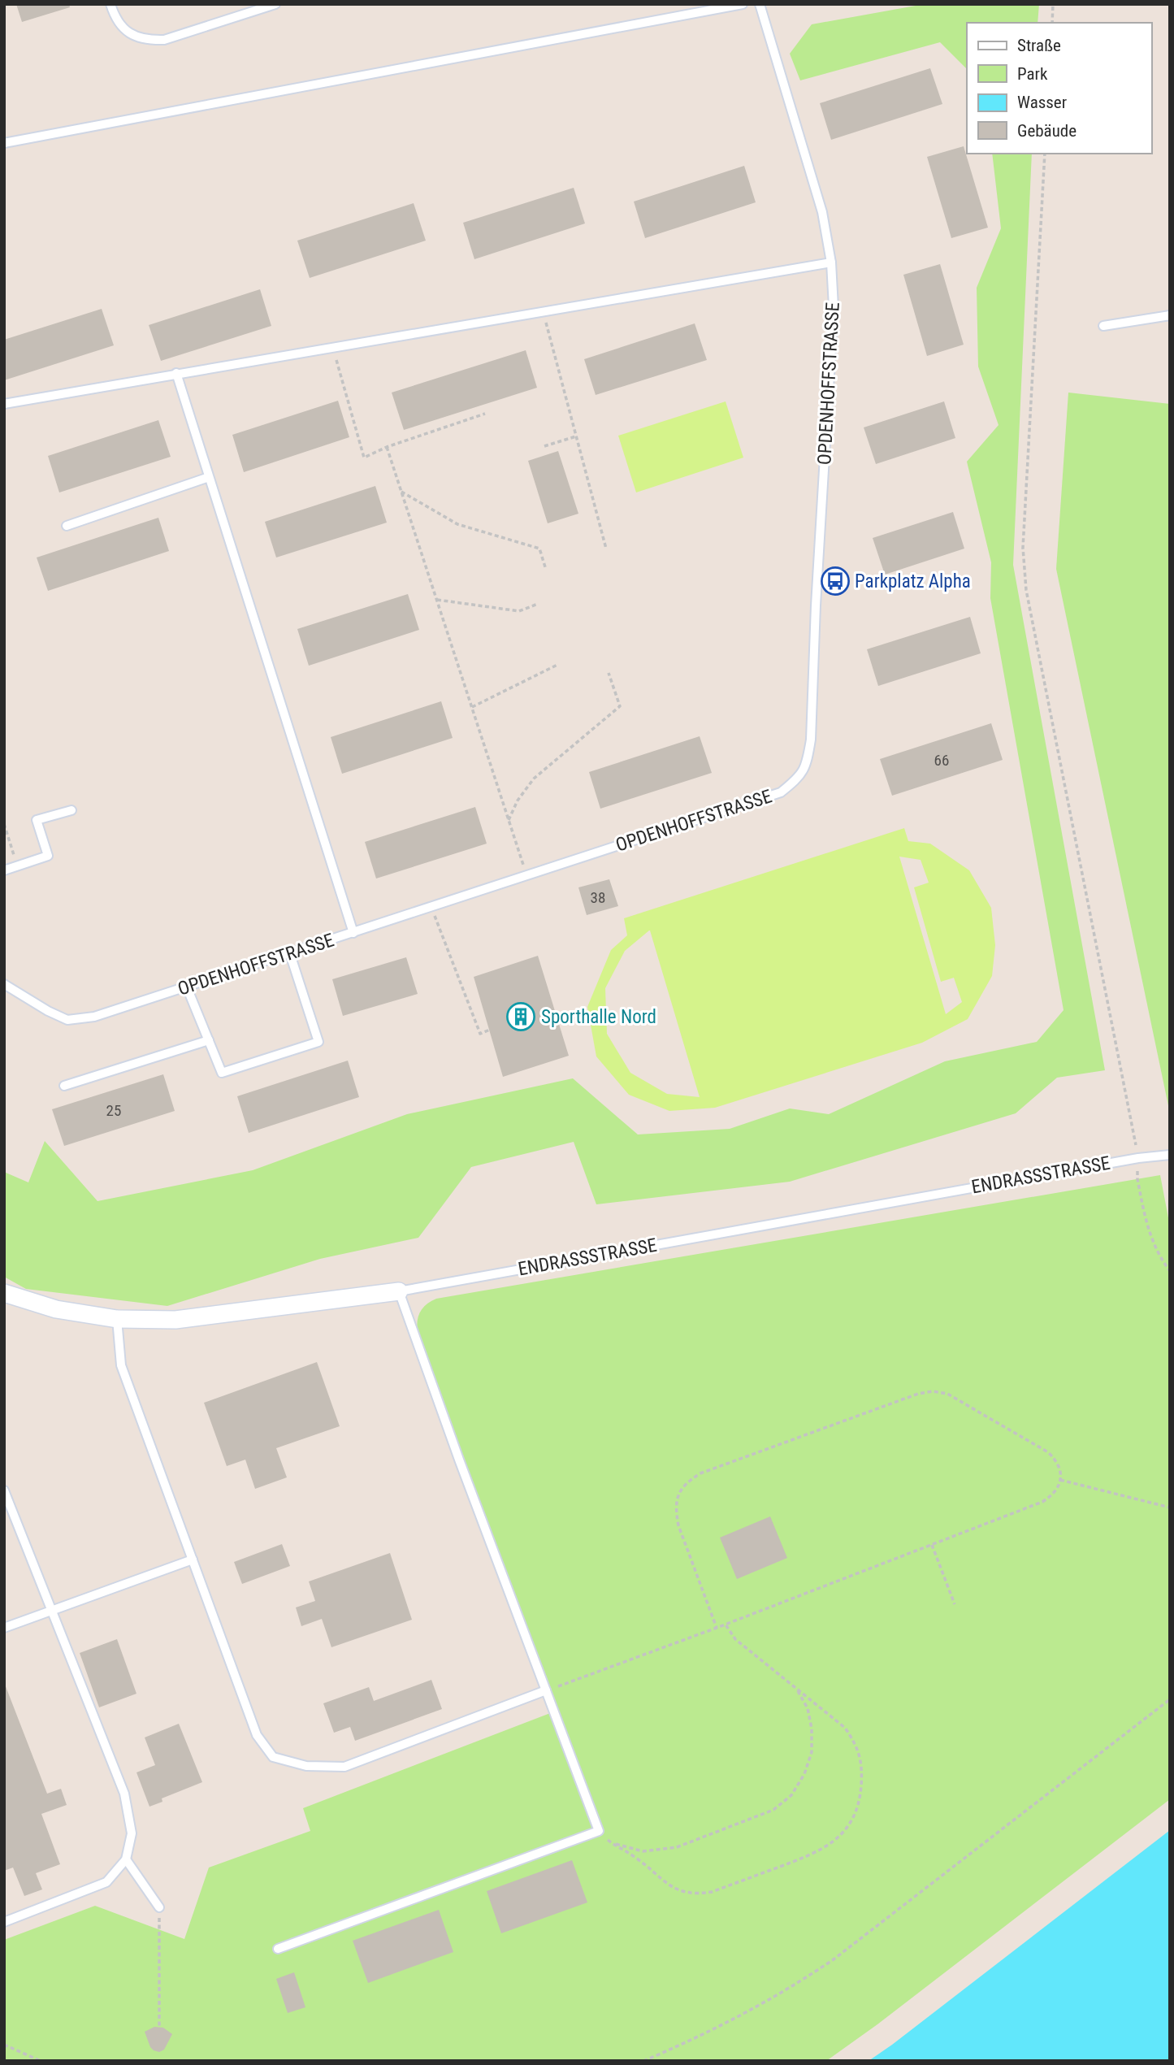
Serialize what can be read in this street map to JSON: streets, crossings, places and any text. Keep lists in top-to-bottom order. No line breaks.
{"streets":{"street":["ENDRASSSTRASSE"],"lane":["OPDENHOFFSTRASSE"]},"places":{"bus stop":["Parkplatz Alpha"],"building":["Sporthalle Nord"]},"house_numbers":["66","38","25"],"legend":["Straße","Park","Wasser","Gebäude"]}
